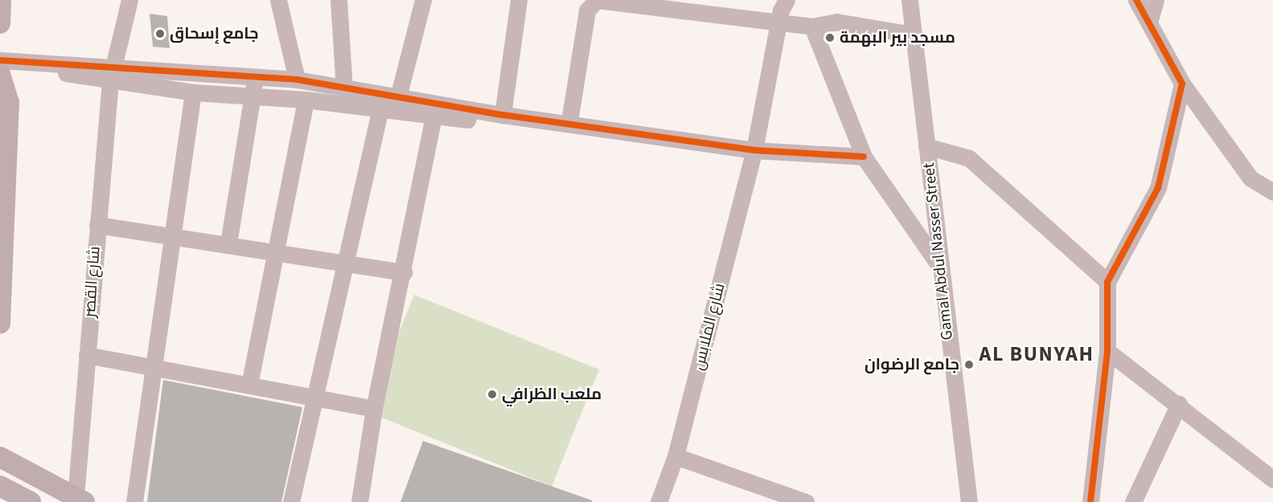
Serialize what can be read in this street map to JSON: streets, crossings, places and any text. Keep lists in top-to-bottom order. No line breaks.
{"streets":{"street":["Gamal Abdul Nasser Street","شارع القصر","شارع الملابس"]},"districts":["AL BUNYAH"],"places":["جامع إسحاق","مسجد بير البهمة","جامع الرضوان","ملعب الظرافي"]}
